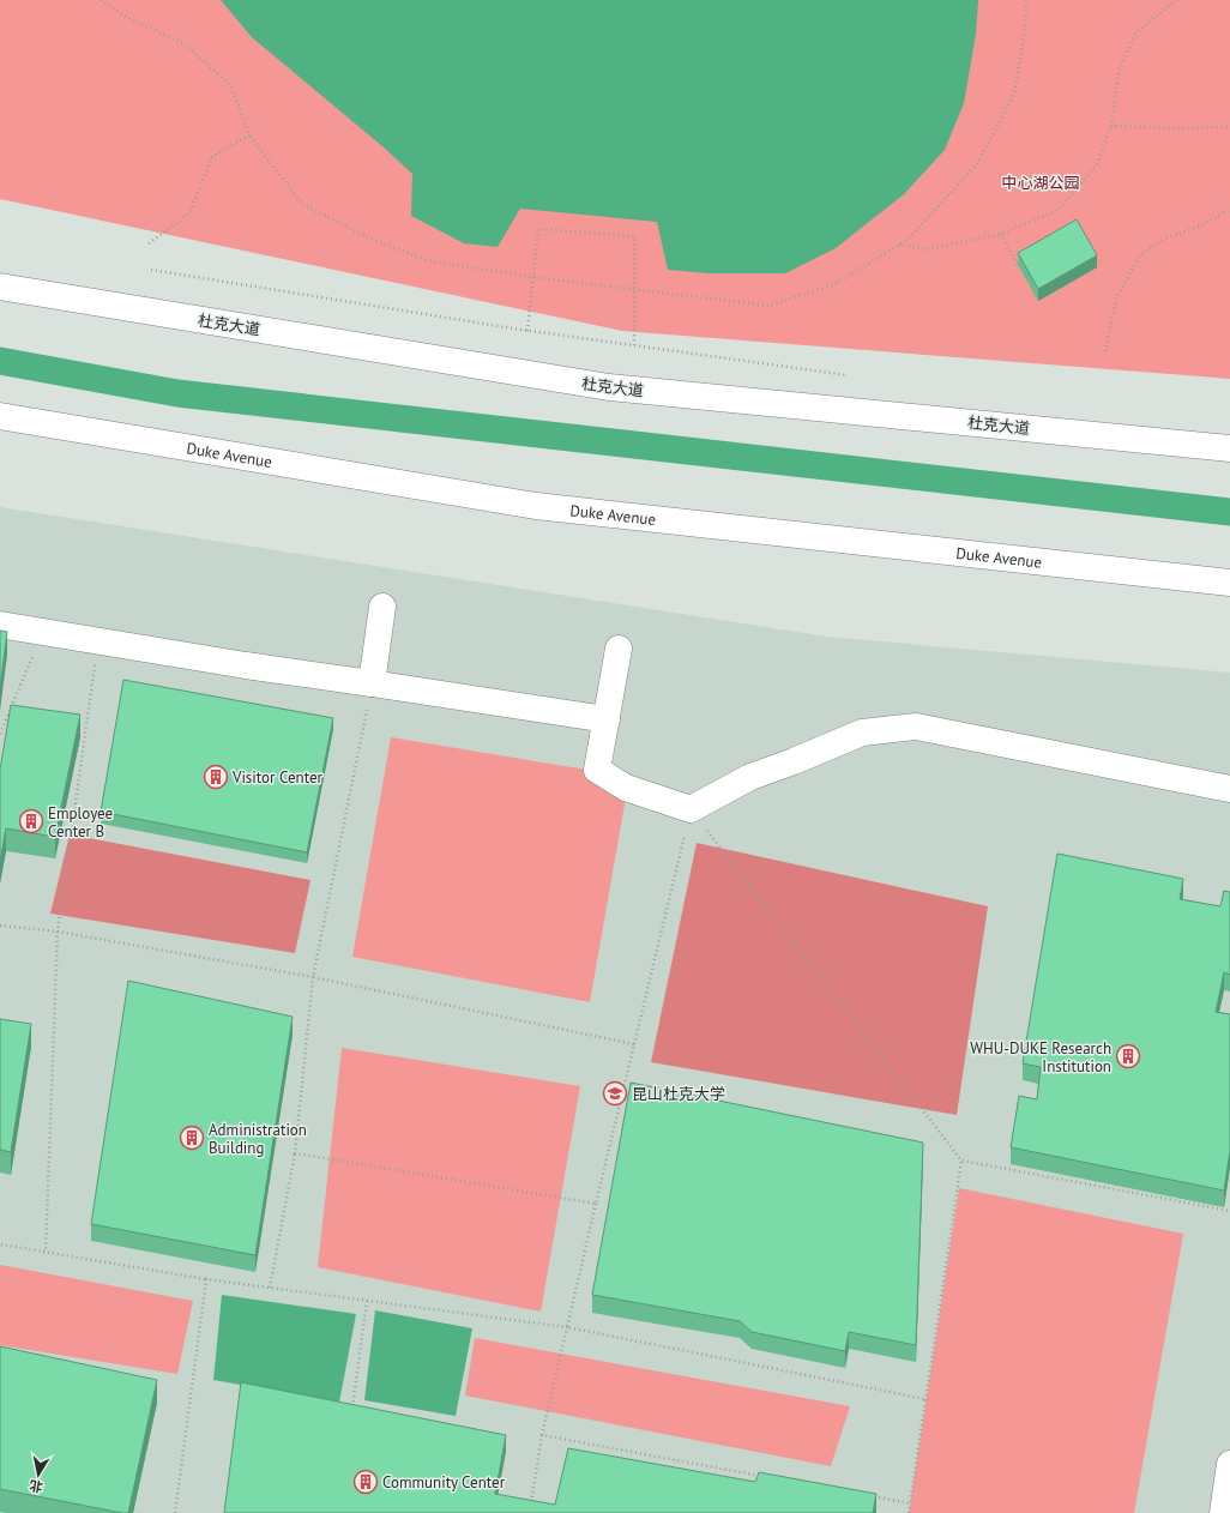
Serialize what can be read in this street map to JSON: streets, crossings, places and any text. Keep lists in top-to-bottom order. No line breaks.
{"streets":{"main road":["杜克大道","Duke Avenue"]},"parks":["中心湖公园"],"places":{"building":["Visitor Center","Employee Center B","WHU-DUKE Research Institution","Administration Building","Community Center"],"school or university":["昆山杜克大学"]},"north":"bottom"}
